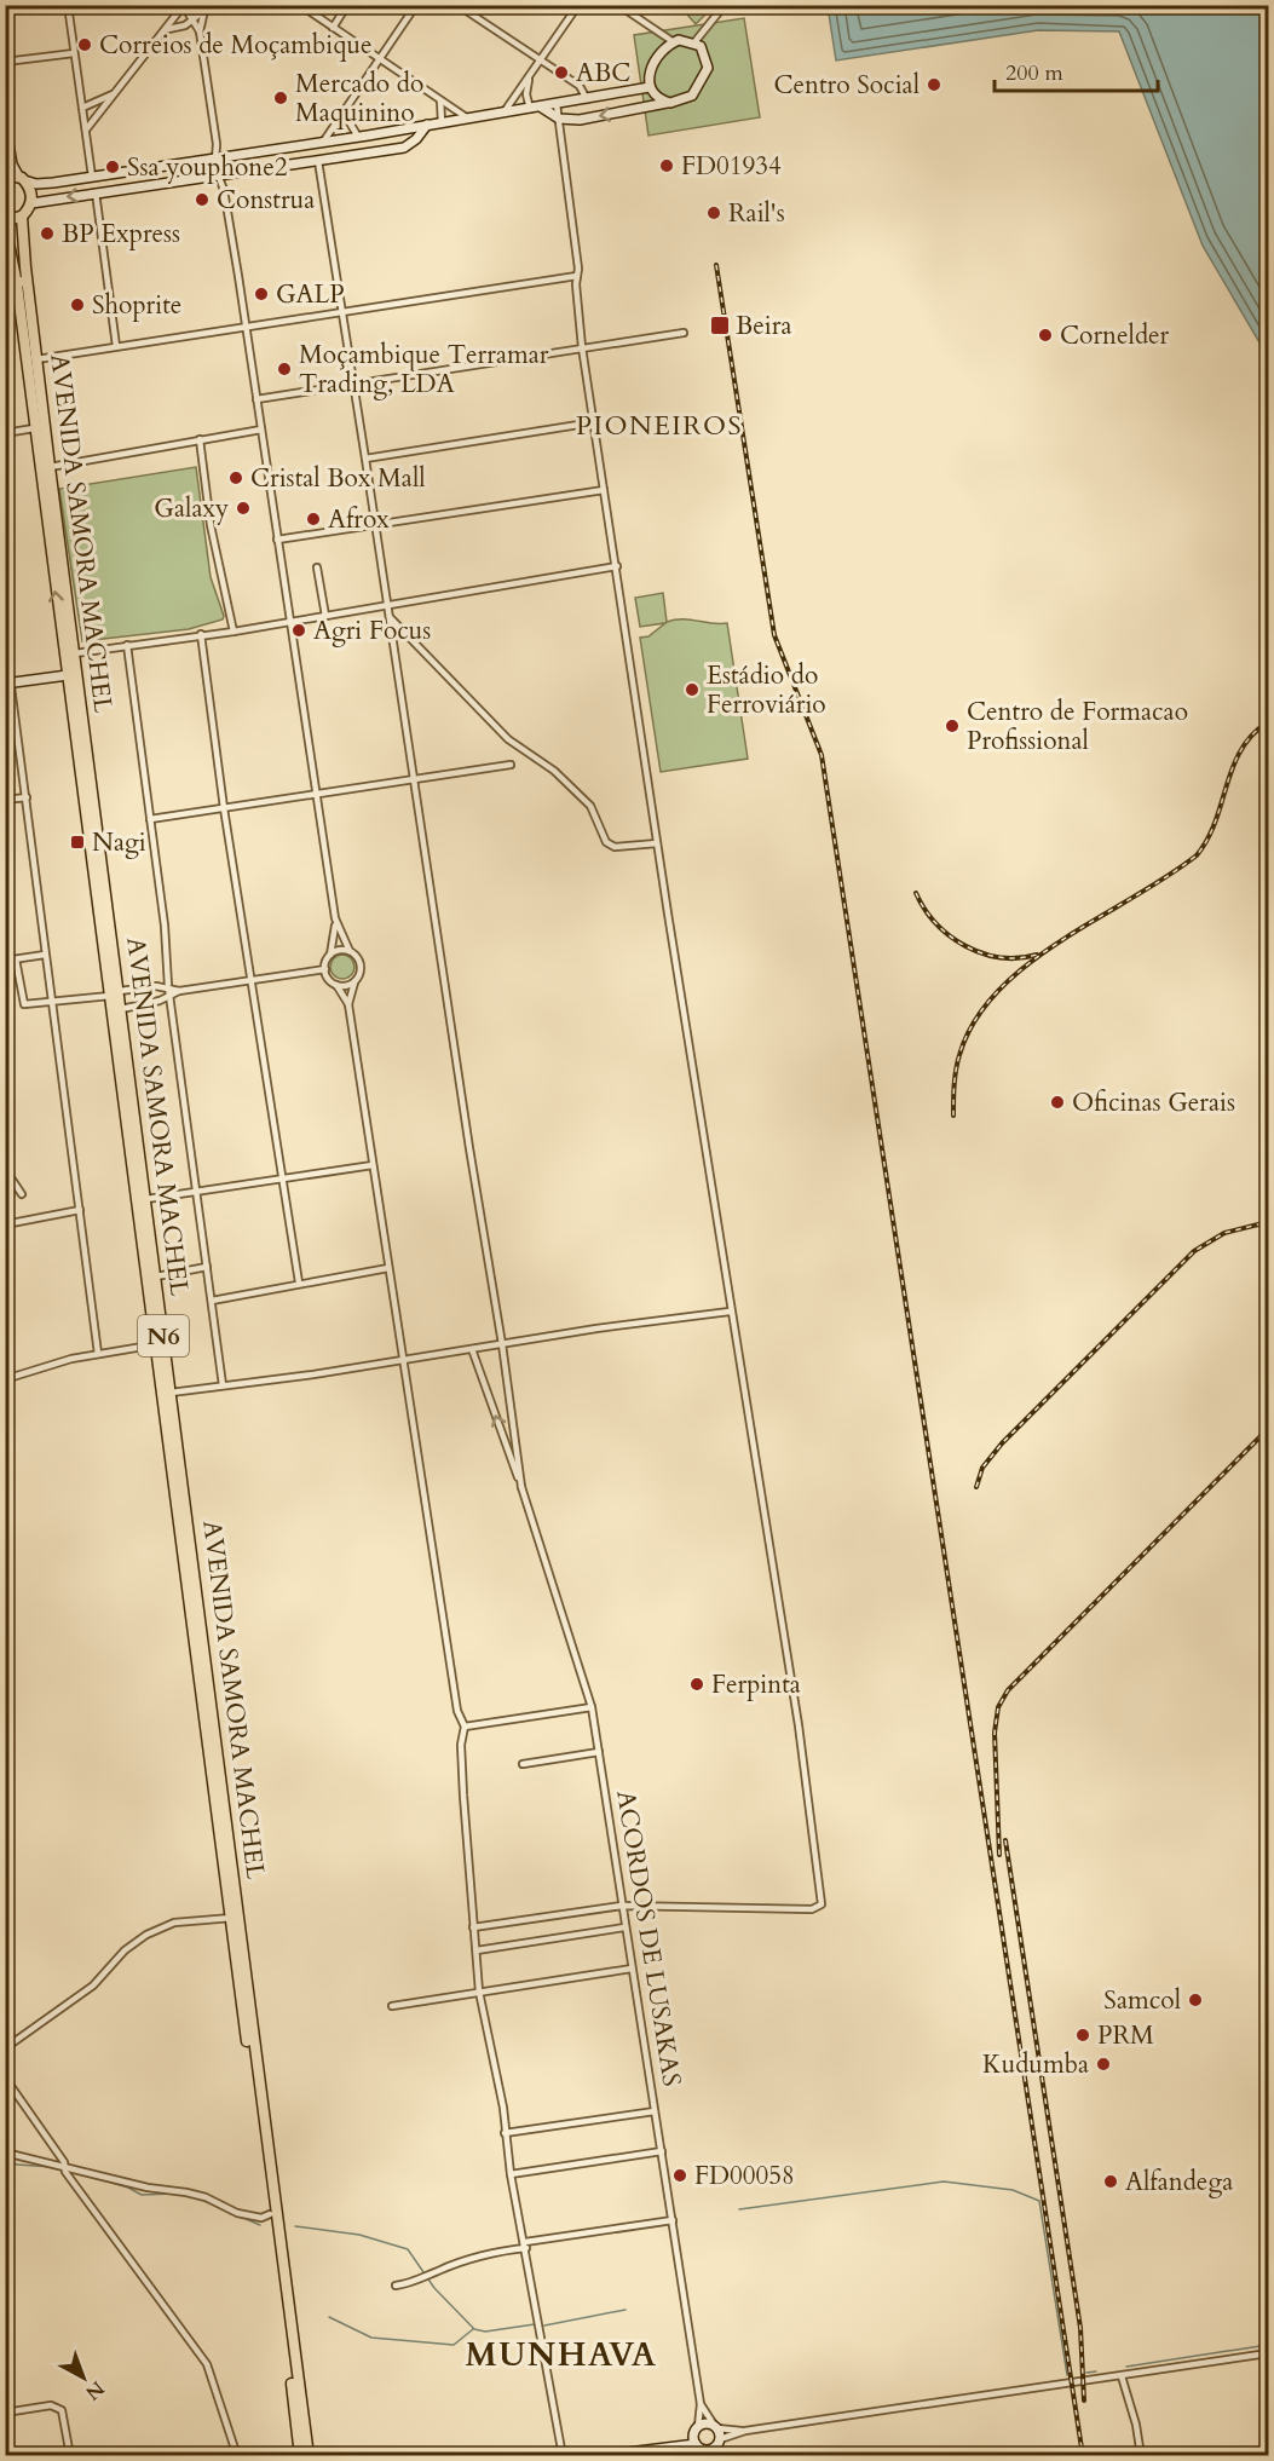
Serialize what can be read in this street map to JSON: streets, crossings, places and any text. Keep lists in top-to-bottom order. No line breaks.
{"streets":{"highway":["AVENIDA SAMORA MACHEL","N6"],"street":["ACORDOS DE LUSAKAS"]},"districts":["PIONEIROS","MUNHAVA"],"places":{"other":["Correios de Moçambique","ABC","Centro Social","Mercado do Maquinino","FD01934","Ssa youphone2","Construa","Rail's","BP Express","GALP","Shoprite","Cornelder","Moçambique Terramar Trading, LDA","Cristal Box Mall","Galaxy","Afrox","Agri Focus","Estádio do Ferroviário","Centro de Formacao Profissional","Oficinas Gerais","Ferpinta","Samcol","PRM","Kudumba","FD00058","Alfandega"],"transit":["Beira","Nagi"]},"scale_bar":"200 m","north":"bottom right"}
